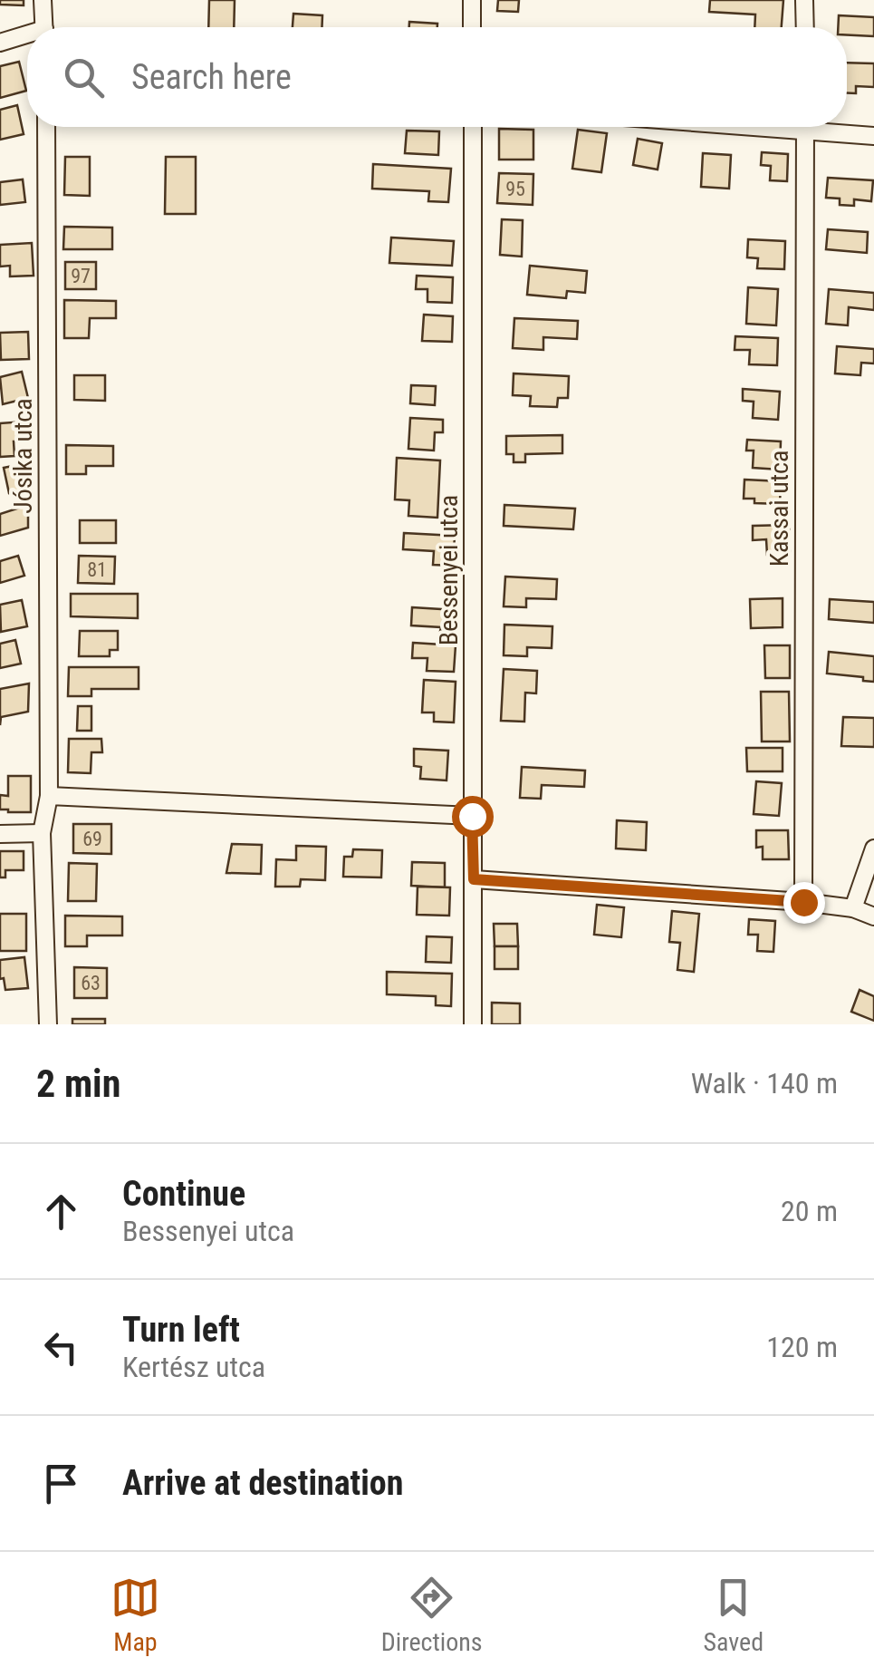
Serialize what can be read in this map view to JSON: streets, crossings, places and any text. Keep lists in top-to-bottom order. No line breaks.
{"streets":{"street":["Jósika utca","Kassai utca","Bessenyei utca"]},"house_numbers":["95","97","81","69","63"],"page":{"search":"Search here","heading":["2 min","Walk · 140 m"],"list":[["Continue","Bessenyei utca","20 m"],["Turn left","Kertész utca","120 m"],"Arrive at destination"],"nav":["Map","Directions","Saved"]}}
